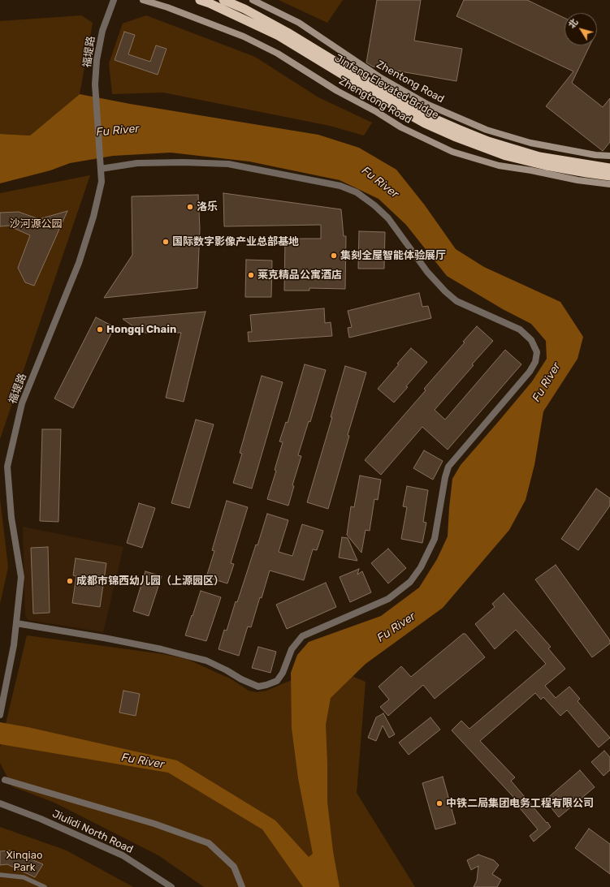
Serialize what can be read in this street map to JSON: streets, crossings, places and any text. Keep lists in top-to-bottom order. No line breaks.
{"streets":{"highway":["Jinfeng Elevated Bridge"],"main road":["Zhentong Road","Zhengtong Road"],"street":["福堤路","Jiulidi North Road"]},"water":["Fu River"],"parks":["沙河源公园","Xinqiao Park"],"places":["洛乐","国际数字影像产业总部基地","集刻全屋智能体验展厅","莱克精品公寓酒店","Hongqi Chain","成都市锦西幼儿园（上源园区）","中铁二局集团电务工程有限公司"],"north":"top left"}
